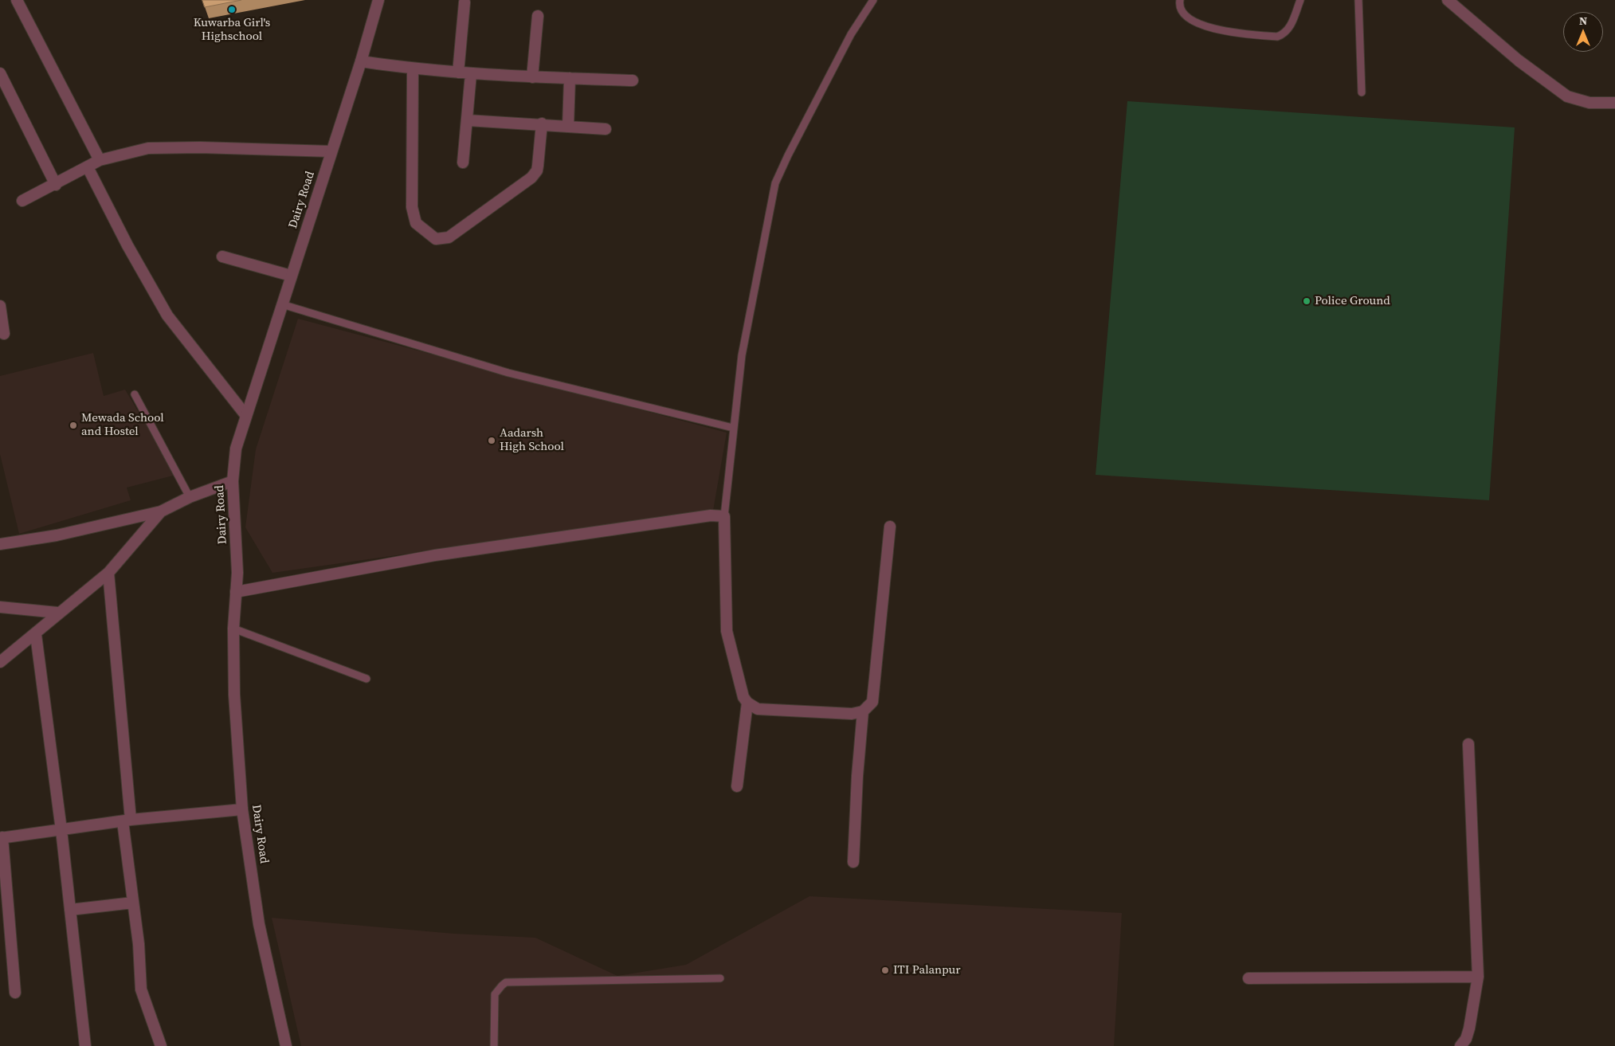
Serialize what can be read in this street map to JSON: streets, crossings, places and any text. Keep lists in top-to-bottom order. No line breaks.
{"streets":{"street":["Dairy Road"]},"places":["Kuwarba Girl's Highschool","Police Ground","Mewada School and Hostel","Aadarsh High School","ITI Palanpur"],"north":"top"}
